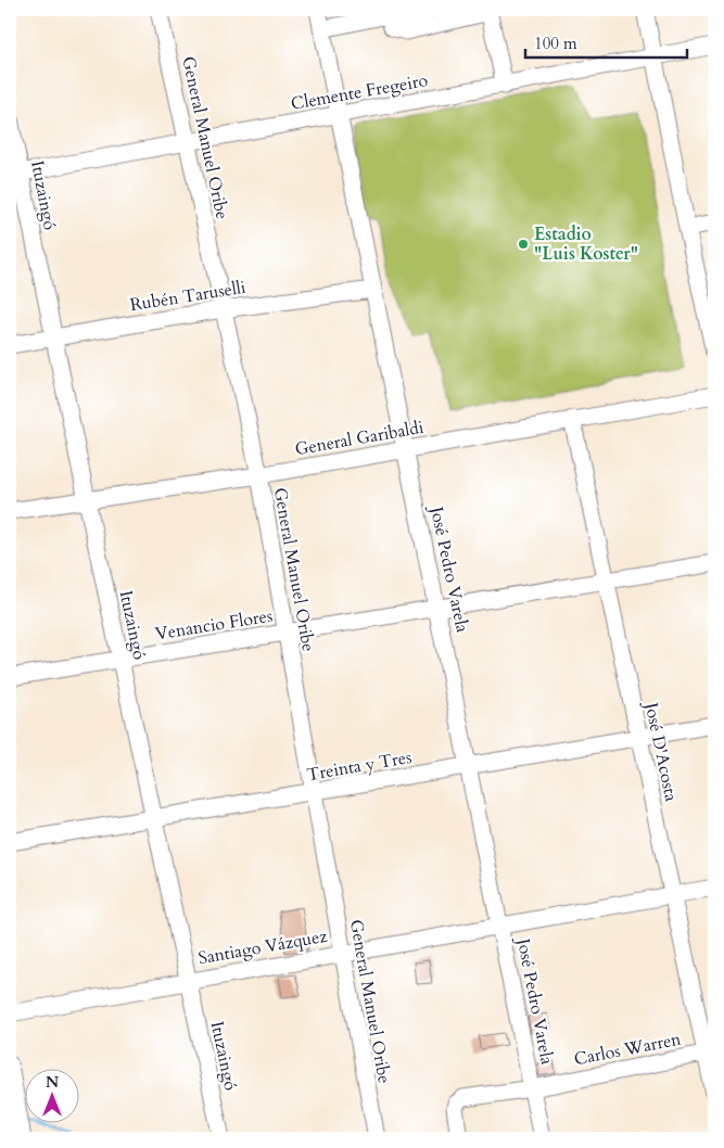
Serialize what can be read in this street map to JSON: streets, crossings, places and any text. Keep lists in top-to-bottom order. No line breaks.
{"streets":{"street":["Clemente Fregeiro","General Manuel Oribe","Ituzaingó","Rubén Taruselli","General Garibaldi","José Pedro Varela","Venancio Flores","José D'Acosta","Treinta y Tres","Santiago Vázquez","Carlos Warren"]},"crossings":[["Clemente Fregeiro","General Manuel Oribe"],["Clemente Fregeiro","Ituzaingó"],["Clemente Fregeiro","José Pedro Varela"],["General Manuel Oribe","Rubén Taruselli"],["General Manuel Oribe","General Garibaldi"],["General Manuel Oribe","Venancio Flores"],["General Manuel Oribe","Treinta y Tres"],["General Manuel Oribe","Santiago Vázquez"],["Ituzaingó","Rubén Taruselli"],["Ituzaingó","General Garibaldi"],["Ituzaingó","Venancio Flores"],["Ituzaingó","Treinta y Tres"],["Ituzaingó","Santiago Vázquez"],["Rubén Taruselli","José Pedro Varela"],["General Garibaldi","José Pedro Varela"],["General Garibaldi","José D'Acosta"],["José Pedro Varela","Venancio Flores"],["José Pedro Varela","Treinta y Tres"],["José Pedro Varela","Santiago Vázquez"],["José Pedro Varela","Carlos Warren"],["Venancio Flores","José D'Acosta"],["José D'Acosta","Treinta y Tres"],["José D'Acosta","Santiago Vázquez"],["José D'Acosta","Carlos Warren"]],"places":["Estadio \"Luis Koster\""],"scale_bar":"100 m","north":"top"}
